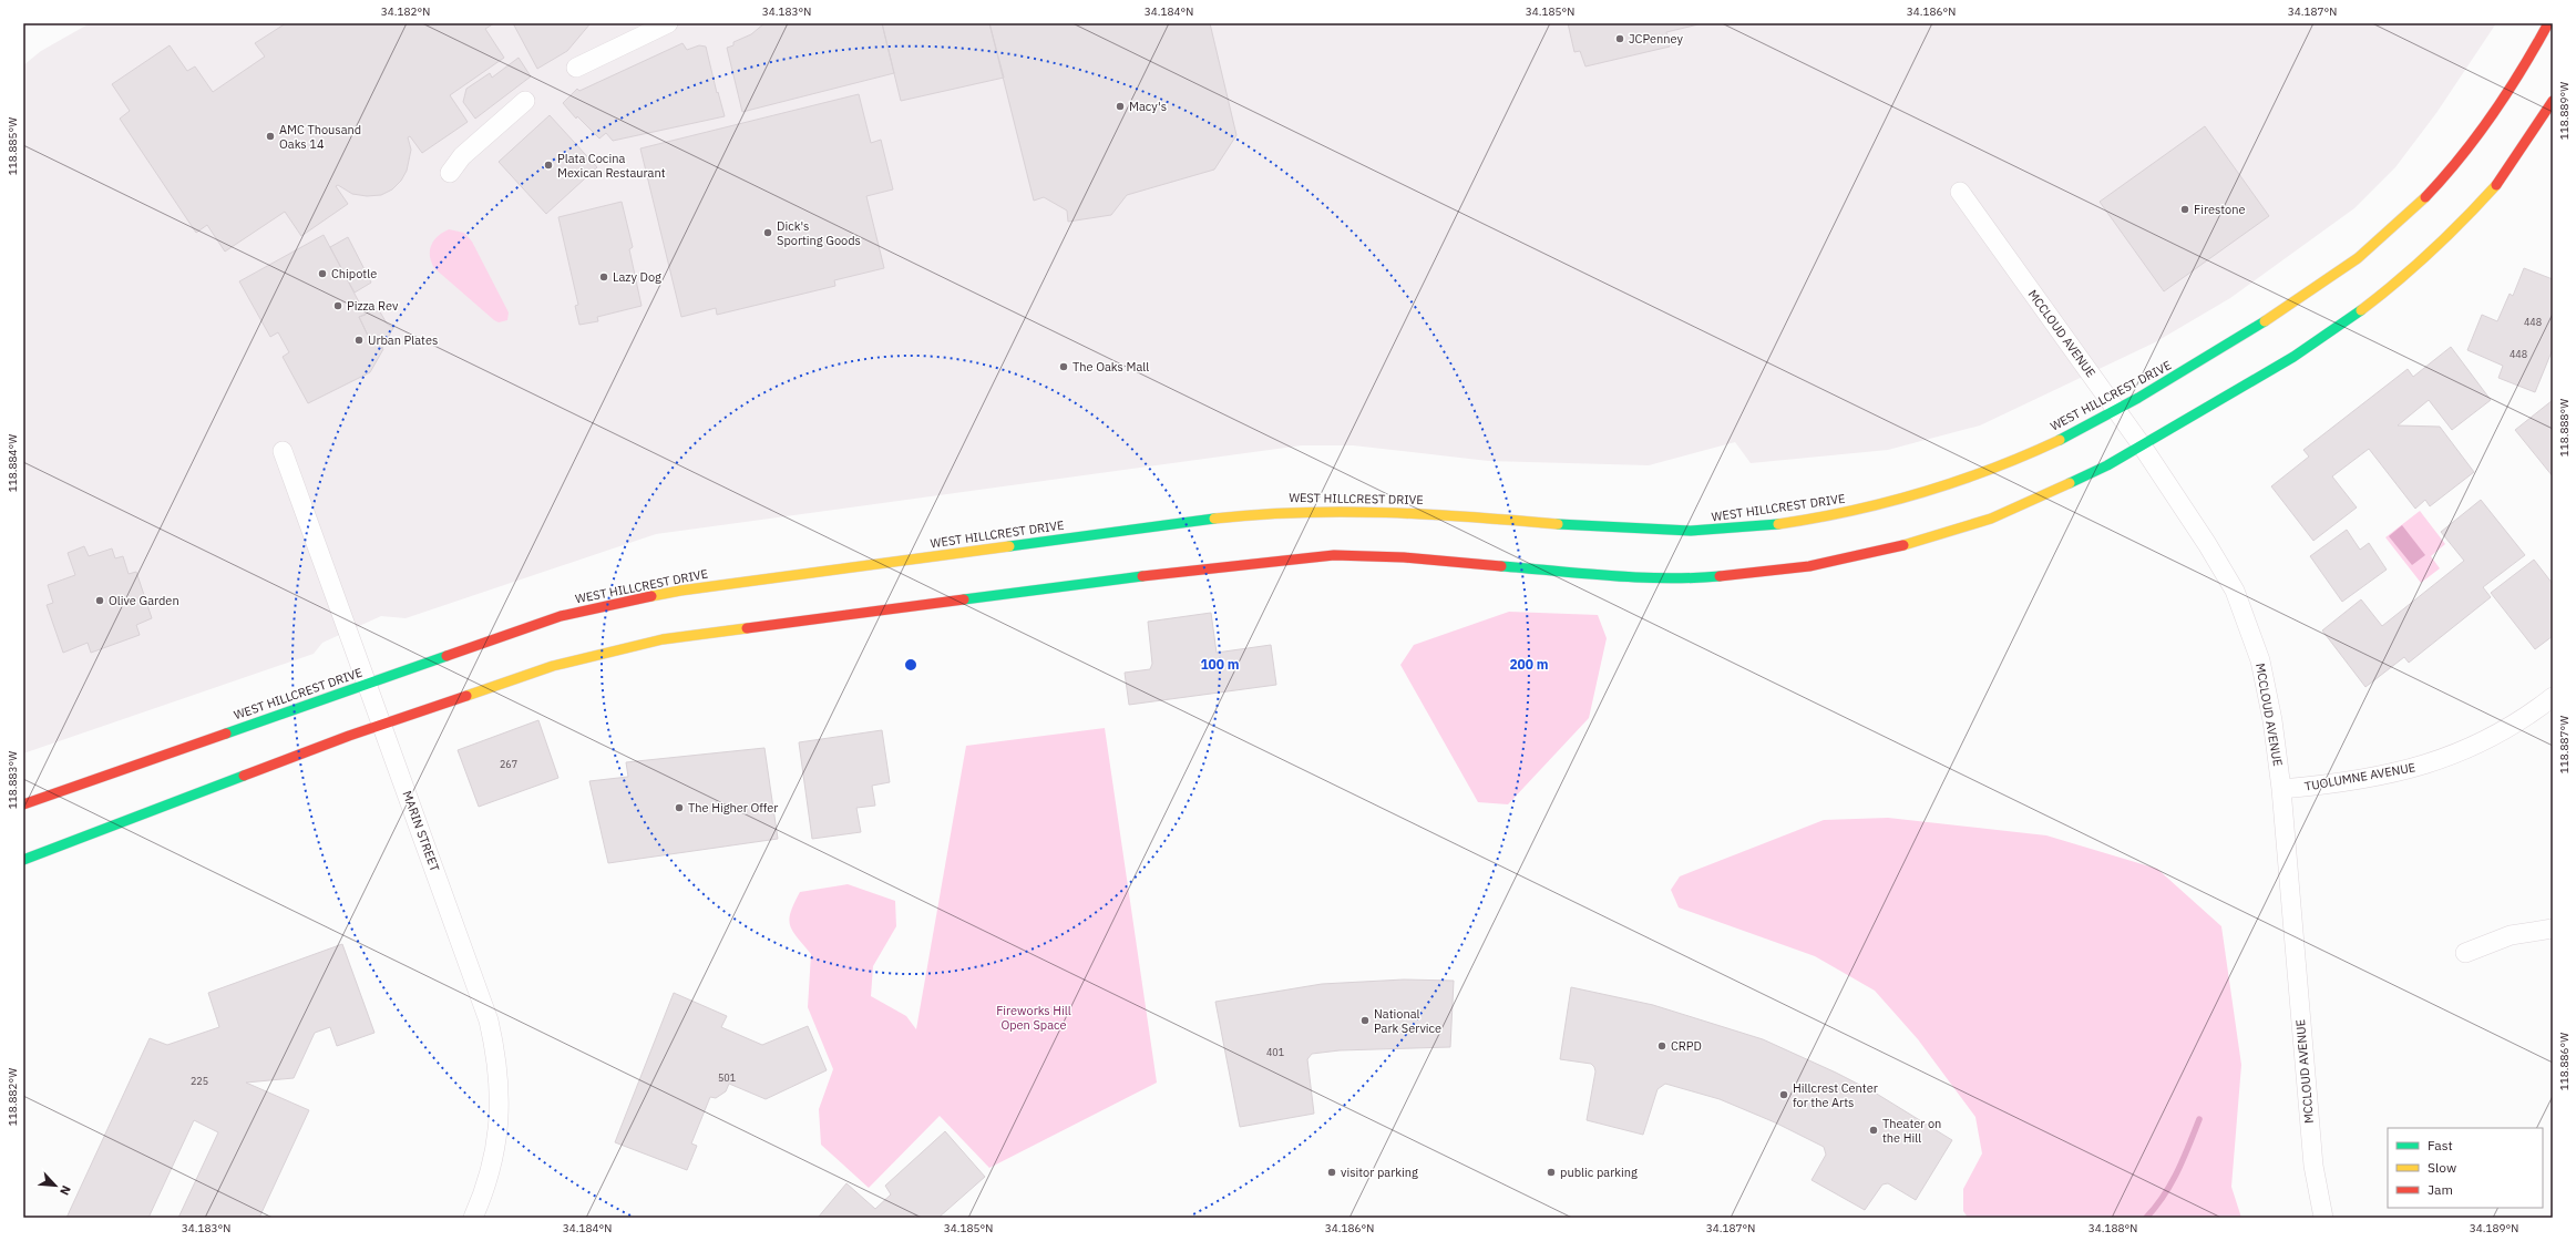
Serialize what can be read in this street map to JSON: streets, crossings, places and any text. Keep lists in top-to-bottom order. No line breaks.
{"streets":{"main road":["WEST HILLCREST DRIVE"],"street":["MCCLOUD AVENUE","TUOLUMNE AVENUE","MARIN STREET"]},"crossings":[["MCCLOUD AVENUE","WEST HILLCREST DRIVE"],["MCCLOUD AVENUE","TUOLUMNE AVENUE"],["WEST HILLCREST DRIVE","MARIN STREET"]],"parks":["Fireworks Hill Open Space"],"places":["JCPenney","Macy's","AMC Thousand Oaks 14","Plata Cocina Mexican Restaurant","Firestone","Dick's Sporting Goods","Chipotle","Lazy Dog","Pizza Rev","Urban Plates","The Oaks Mall","Olive Garden","The Higher Offer","National Park Service","CRPD","Hillcrest Center for the Arts","Theater on the Hill","visitor parking","public parking"],"house_numbers":["448","448","267","401","501","225"],"legend":["Fast","Slow","Jam"],"north":"bottom right","coordinates":["34.182°N","34.183°N","34.184°N","34.185°N","34.186°N","34.187°N","118.889°W","118.885°W","118.888°W","118.884°W","118.887°W","118.883°W","118.886°W","118.882°W","34.188°N","34.189°N"],"rings":["100 m","200 m"]}
